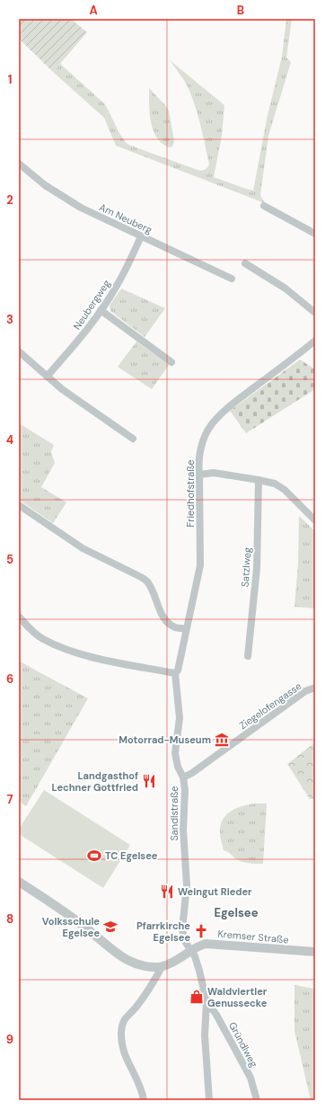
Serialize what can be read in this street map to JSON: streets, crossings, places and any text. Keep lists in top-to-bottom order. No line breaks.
{"streets":{"street":["Am Neuberg","Neubergweg","Friedhofstraße","Satzlweg","Ziegelofengasse","Sandlstraße","Kremser Straße","Gründlweg"]},"crossings":[["Am Neuberg","Neubergweg"],["Friedhofstraße","Sandlstraße"],["Ziegelofengasse","Sandlstraße"],["Sandlstraße","Kremser Straße"],["Sandlstraße","Gründlweg"]],"districts":["Egelsee"],"places":{"museum":["Motorrad-Museum"],"restaurant":["Landgasthof Lechner Gottfried","Weingut Rieder"],"sports":["TC Egelsee"],"school or university":["Volksschule Egelsee"],"church":["Pfarrkirche Egelsee"],"shop":["Waldviertler Genussecke"]},"grid":{"columns":["A","B"],"rows":["1","2","3","4","5","6","7","8","9"]}}
